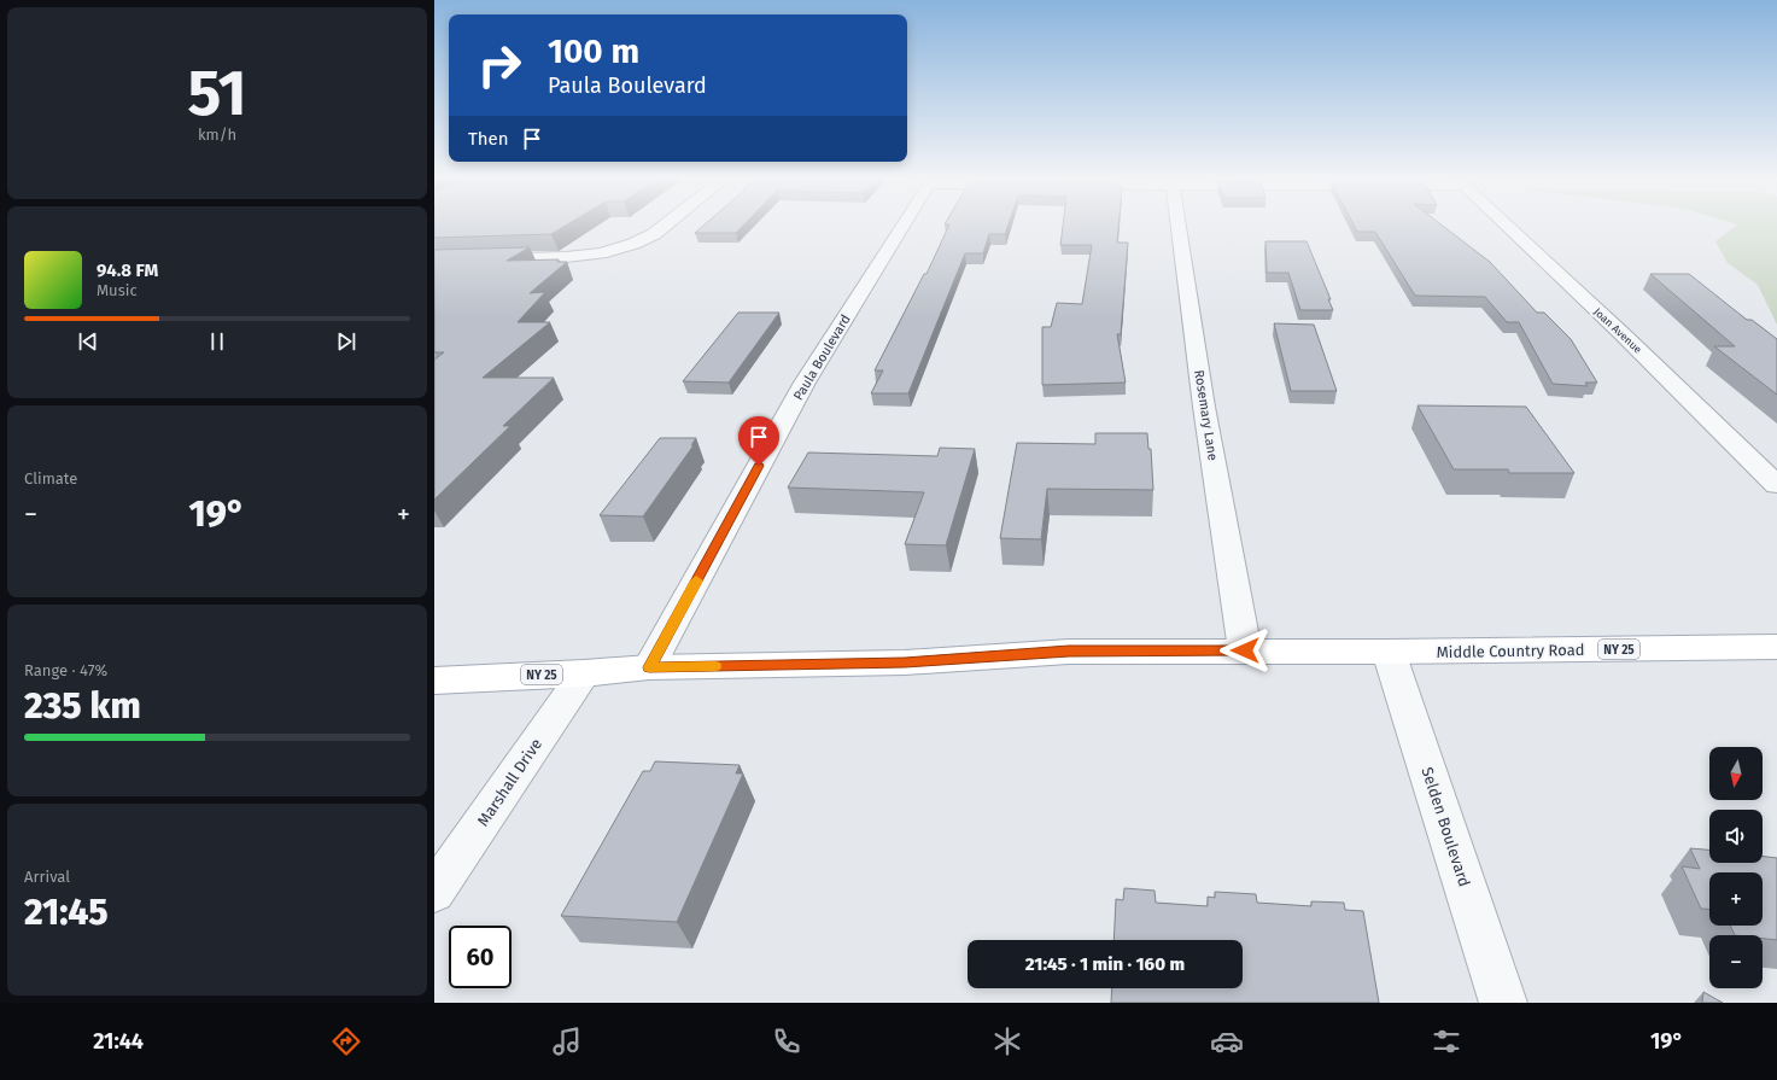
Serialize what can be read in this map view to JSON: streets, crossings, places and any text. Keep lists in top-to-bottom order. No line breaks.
{"streets":{"main road":["NY 25","Middle Country Road"],"street":["Joan Avenue","Paula Boulevard","Rosemary Lane","Marshall Drive","Selden Boulevard"]},"crossings":[["Paula Boulevard","NY 25"],["Rosemary Lane","NY 25"],["Rosemary Lane","Middle Country Road"],["NY 25","Middle Country Road"],["NY 25","Marshall Drive"],["Middle Country Road","Selden Boulevard"]],"north":"bottom","page":{"tile":[["51","km/h"],"Climate",["Range · 47%","235 km"],["Arrival","21:45"]],"turn":["100 m","Paula Boulevard"],"then":"Then","song":["94.8 FM","Music"],"heat":["−","19°","+"],"map_buttons":["+","−"],"limit":"60","trip":"21:45 · 1 min · 160 m","tabs":["21:44","19°"]}}
